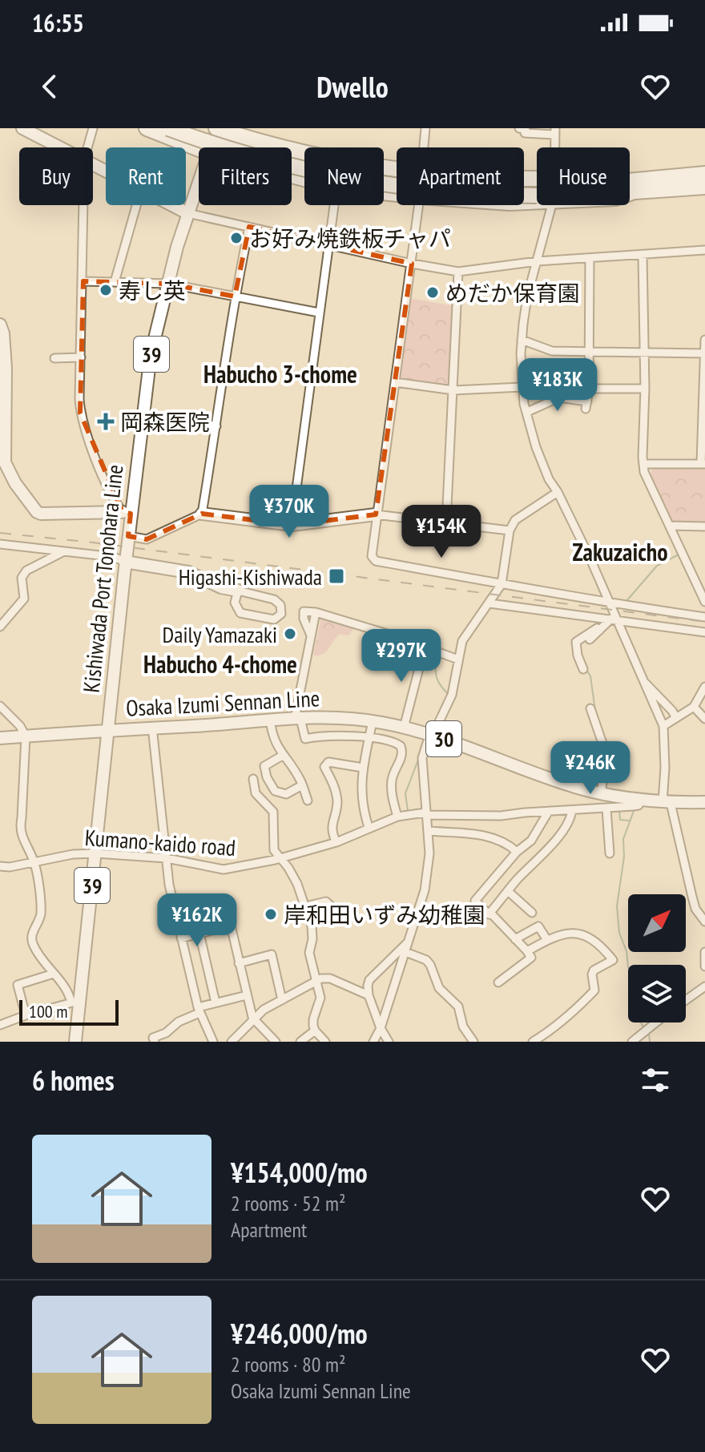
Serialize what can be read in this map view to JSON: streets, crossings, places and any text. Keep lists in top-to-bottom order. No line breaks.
{"streets":{"main road":["39","Kishiwada Port Tonohara Line","Osaka Izumi Sennan Line","30"],"street":["Kumano-kaido road"]},"crossings":[["Kishiwada Port Tonohara Line","Osaka Izumi Sennan Line"],["Kishiwada Port Tonohara Line","Kumano-kaido road"],["Osaka Izumi Sennan Line","Kumano-kaido road"]],"districts":["Habucho 3-chome","Zakuzaicho","Habucho 4-chome"],"places":{"other":["お好み焼鉄板チャパ","寿し英","めだか保育園","Daily Yamazaki","岸和田いずみ幼稚園"],"health":["岡森医院"],"transit":["Higashi-Kishiwada"]},"scale_bar":"100 m","north":"top right","page":{"status":"16:55","header":"Dwello","chip":["Buy","Rent","Filters","New","Apartment","House"],"price":["¥183K","¥370K","¥154K","¥297K","¥246K","¥162K"],"scale":"100 m","heading":"6 homes","list":[{"name":"¥154,000/mo","note":"2 rooms · 52 m² · Apartment"},{"name":"¥246,000/mo","note":"2 rooms · 80 m² · Osaka Izumi Sennan Line"}]}}
